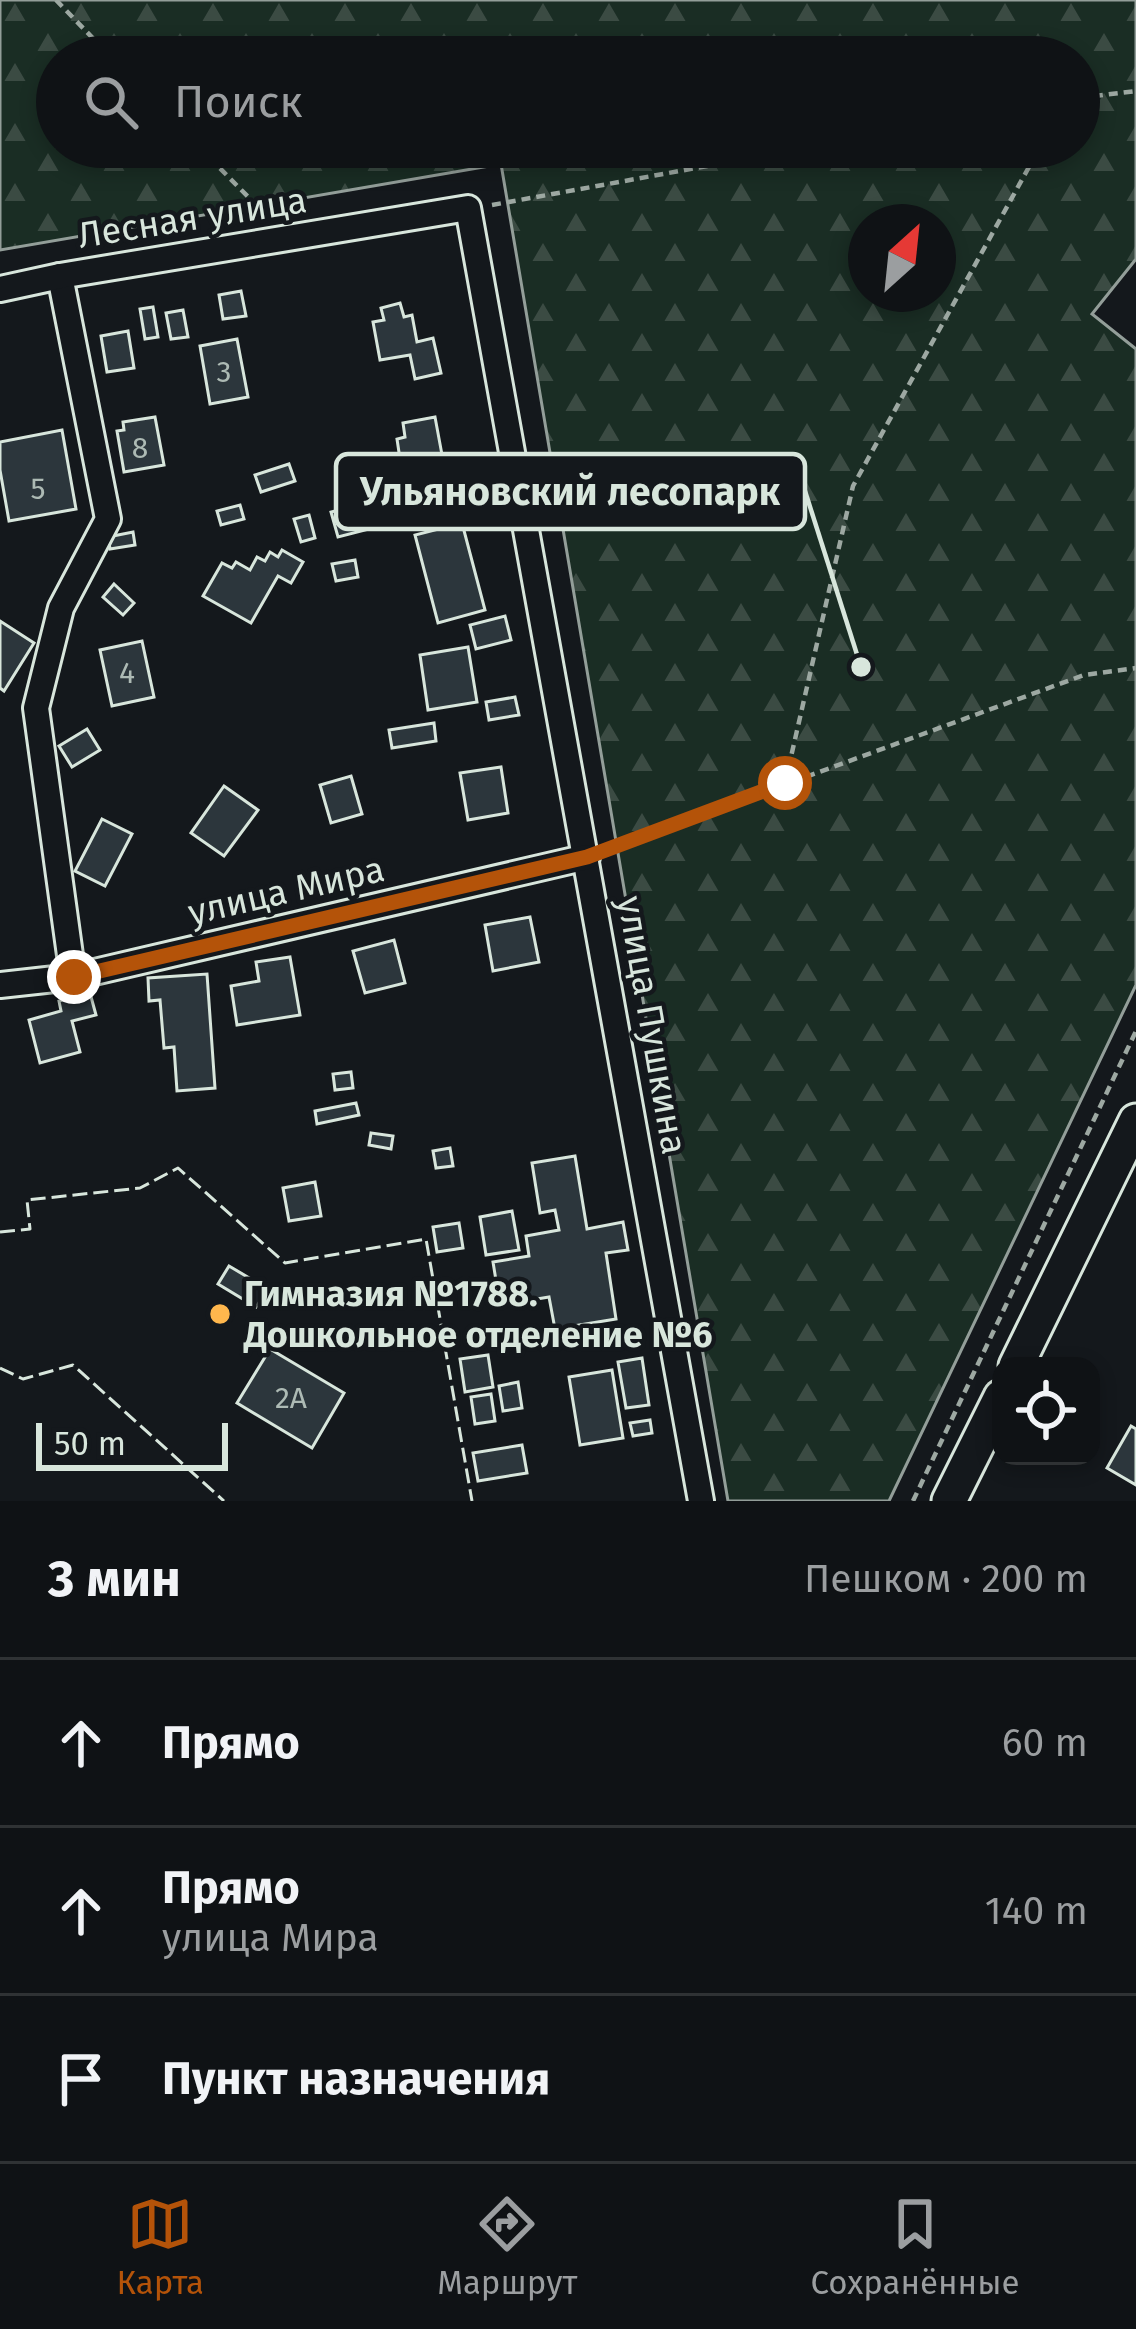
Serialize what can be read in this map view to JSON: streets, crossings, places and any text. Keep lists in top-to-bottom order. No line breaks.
{"streets":{"street":["Лесная улица","улица Мира","улица Пушкина"]},"crossings":[["Лесная улица","улица Пушкина"],["улица Мира","улица Пушкина"]],"places":["Ульяновский лесопарк","Гимназия №1788. Дошкольное отделение №6"],"house_numbers":["3","8","5","4","2А"],"scale_bar":"50 m","north":"top right","page":{"search":"Поиск","scale":"50 m","heading":["3 мин","Пешком · 200 m"],"list":[["Прямо","60 m"],["Прямо","улица Мира","140 m"],"Пункт назначения"],"nav":["Карта","Маршрут","Сохранённые"]}}
